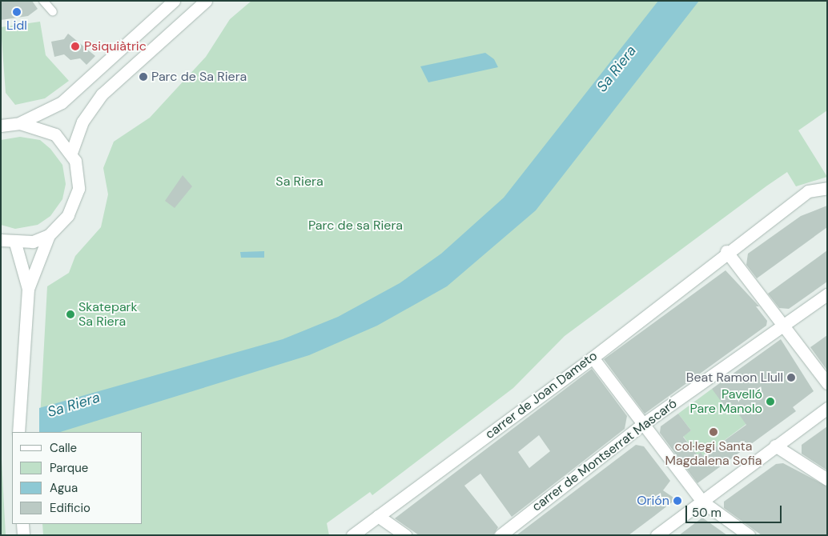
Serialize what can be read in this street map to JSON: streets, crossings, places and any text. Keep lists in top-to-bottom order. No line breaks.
{"streets":{"street":["carrer de Joan Dameto","carrer de Montserrat Mascaró"]},"water":["Sa Riera"],"parks":["Sa Riera","Parc de sa Riera"],"places":["Lidl","Psiquiàtric","Parc de Sa Riera","Skatepark Sa Riera","Beat Ramon Llull","Pavelló Pare Manolo","col·legi Santa Magdalena Sofia","Orión"],"legend":["Calle","Parque","Agua","Edificio"],"scale_bar":"50 m"}
